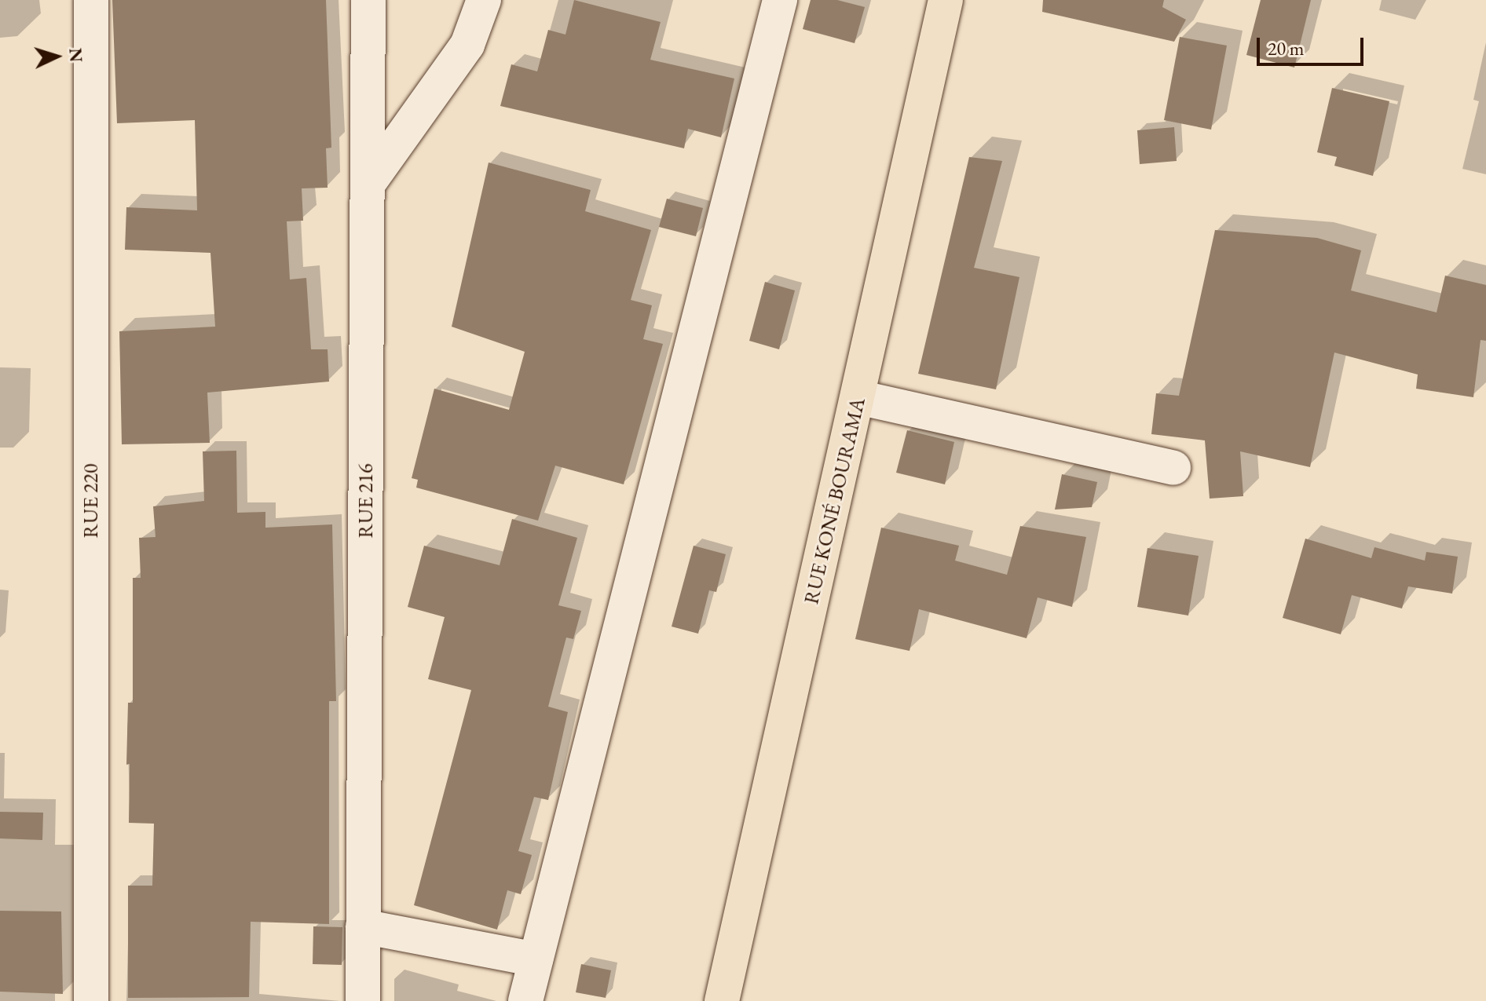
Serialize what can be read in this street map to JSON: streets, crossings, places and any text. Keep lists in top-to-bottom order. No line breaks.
{"streets":{"highway":["RUE KONÉ BOURAMA"],"street":["RUE 220","RUE 216"]},"scale_bar":"20 m","north":"right"}
